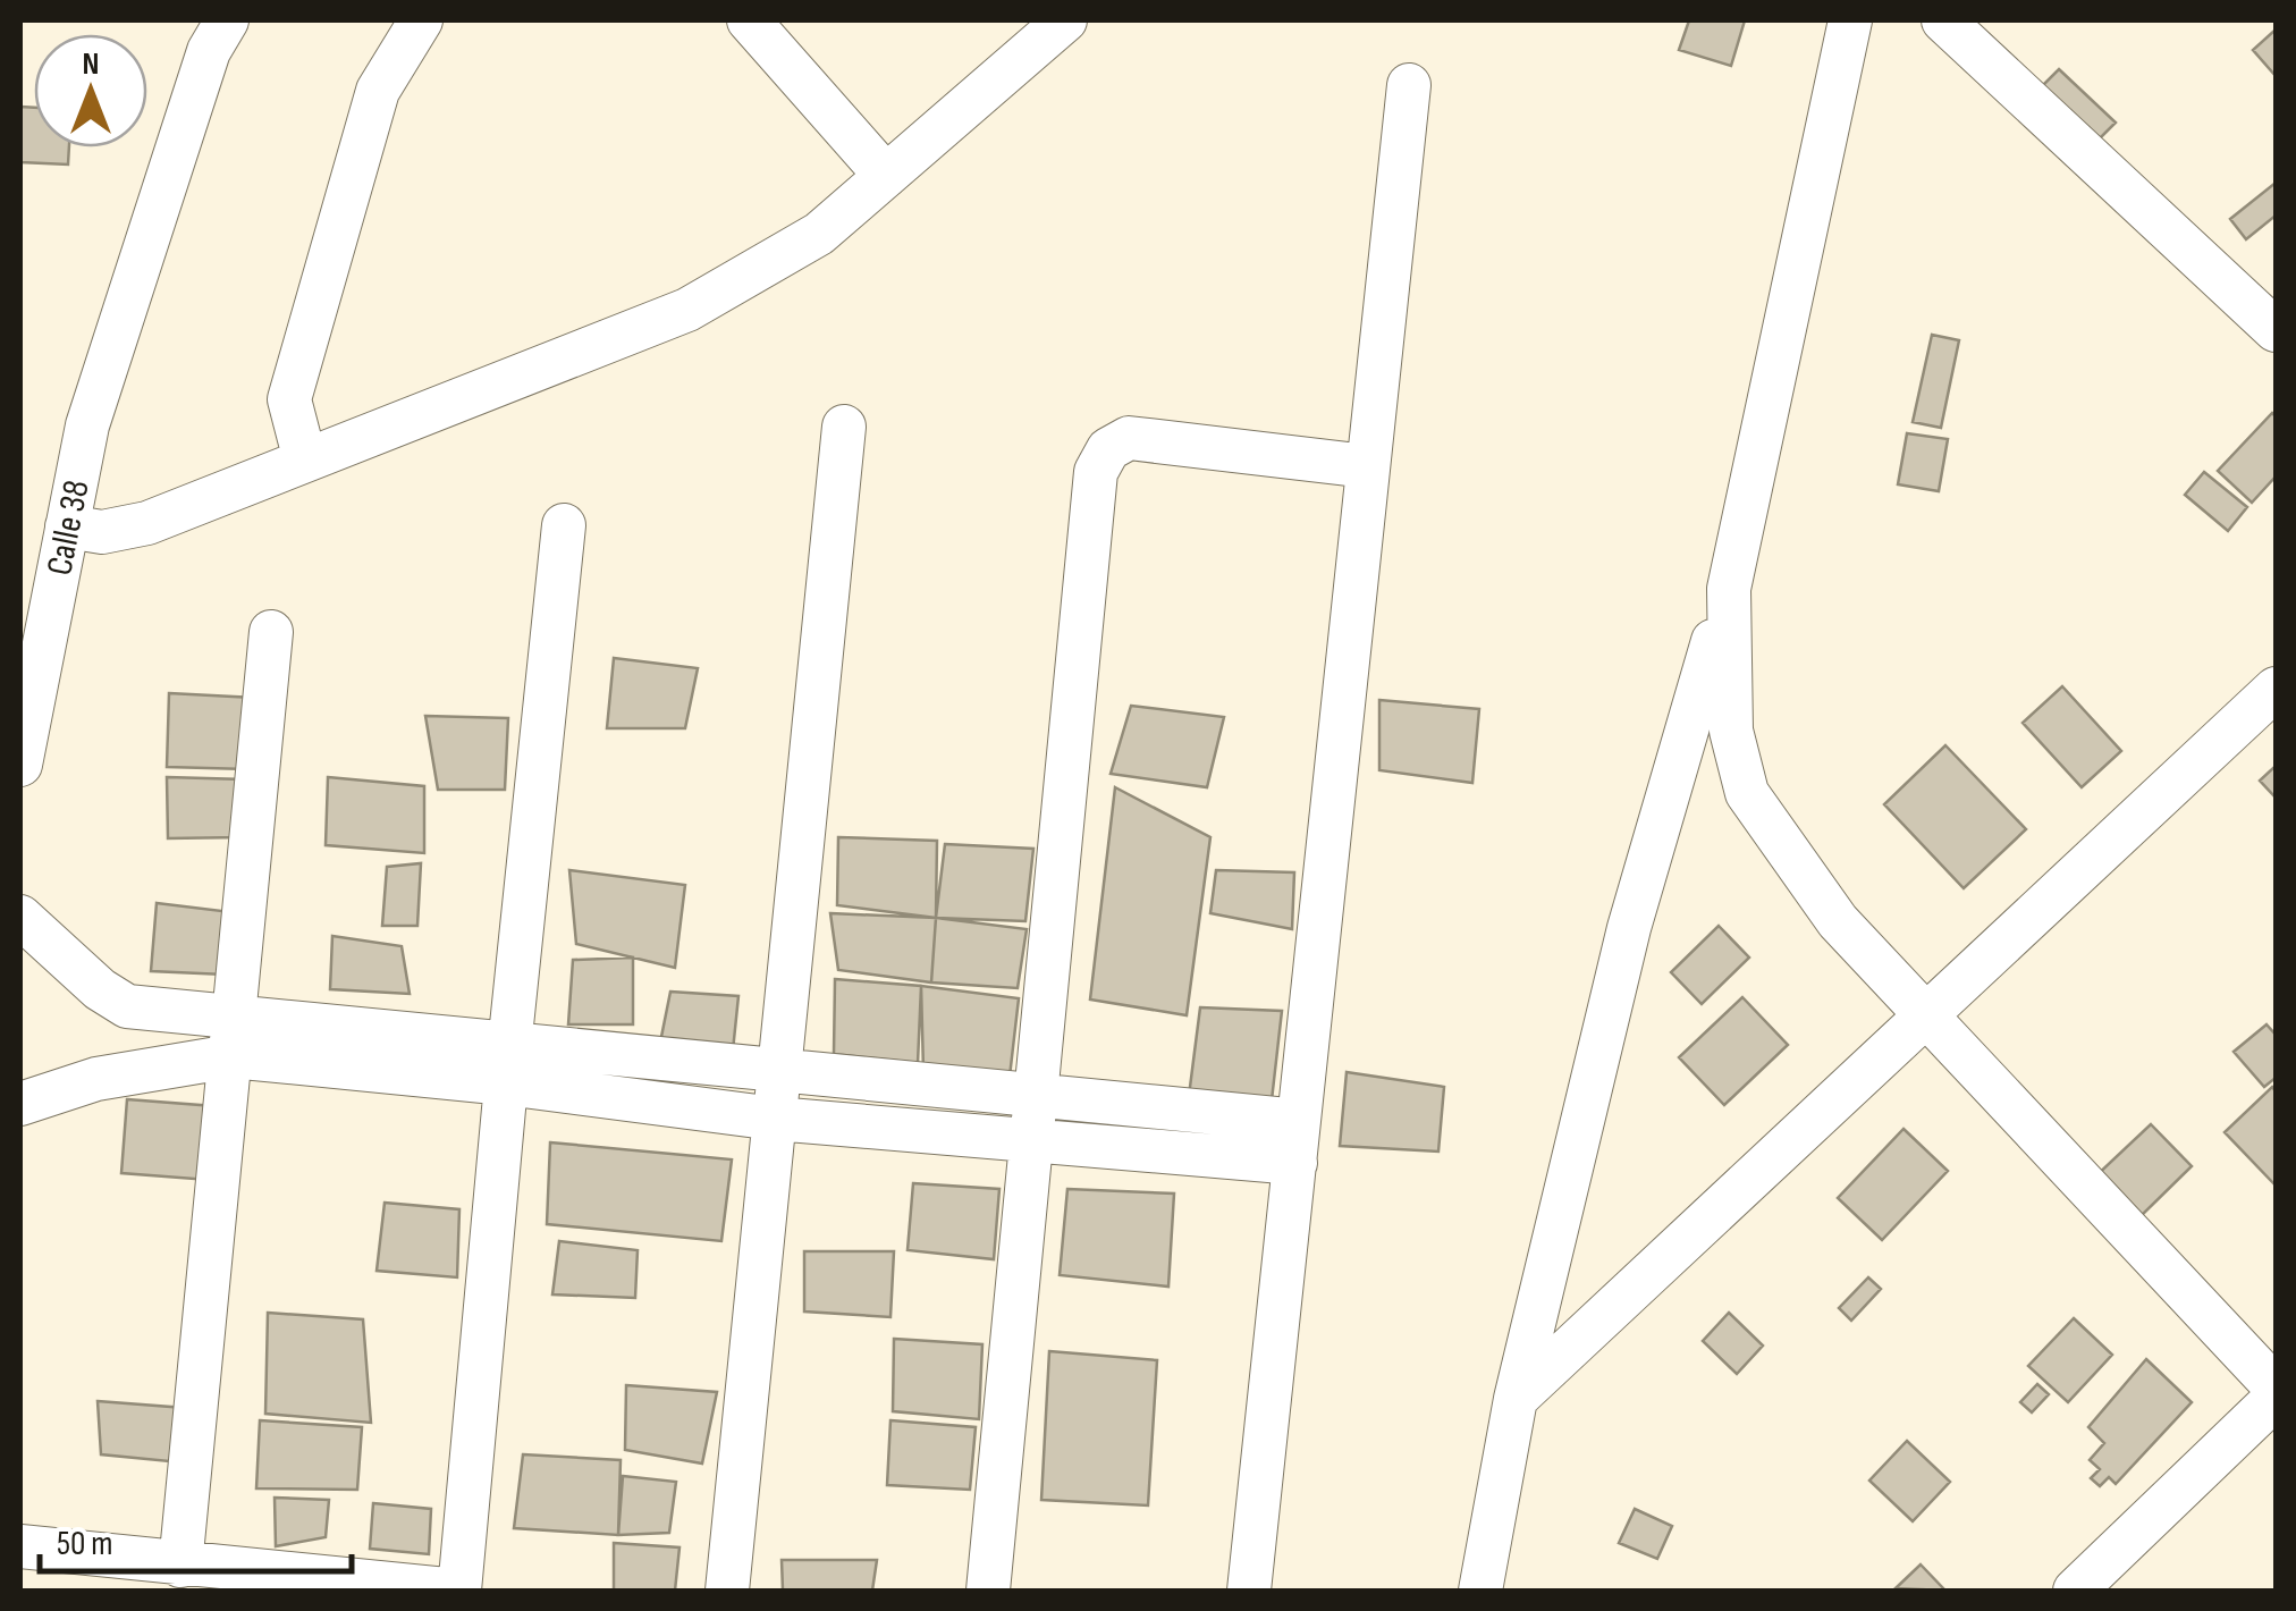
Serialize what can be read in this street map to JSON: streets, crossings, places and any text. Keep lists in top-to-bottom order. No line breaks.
{"streets":{"street":["Calle 38"]},"scale_bar":"50 m","north":"top"}
